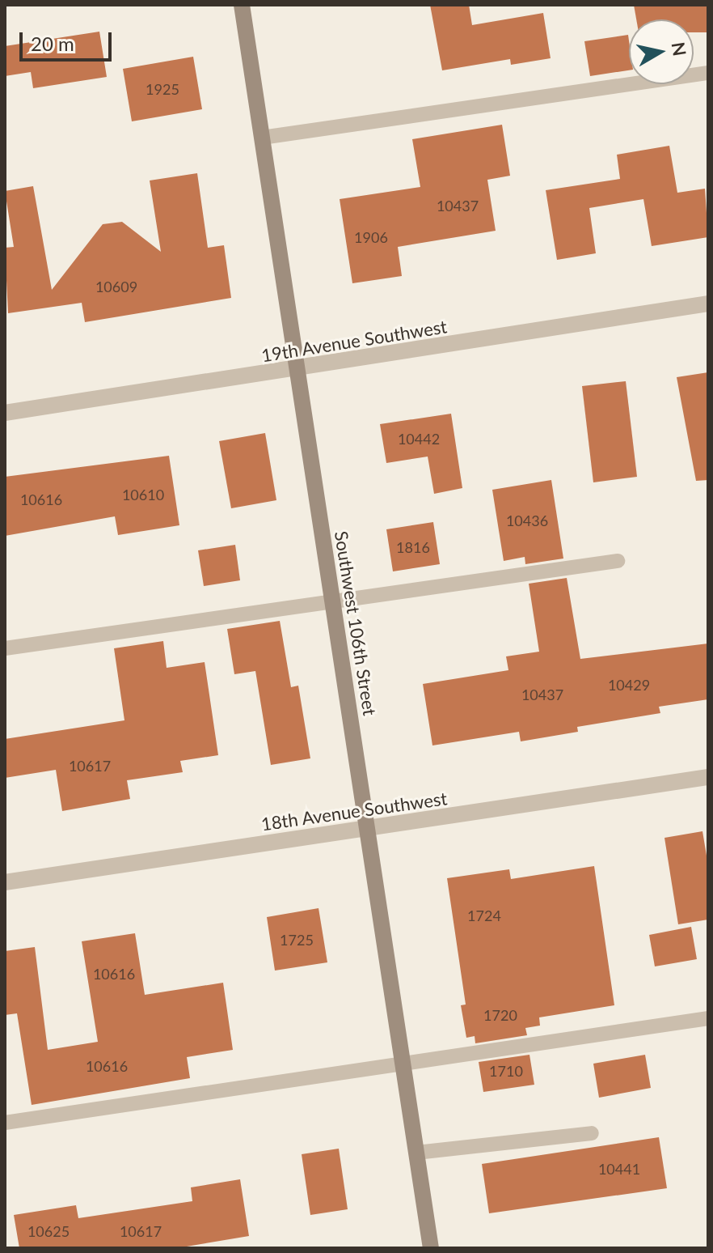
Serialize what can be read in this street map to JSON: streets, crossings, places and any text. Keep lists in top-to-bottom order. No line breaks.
{"streets":{"street":["19th Avenue Southwest","Southwest 106th Street","18th Avenue Southwest"]},"crossings":[["19th Avenue Southwest","Southwest 106th Street"],["Southwest 106th Street","18th Avenue Southwest"]],"house_numbers":["1925","10437","1906","10609","10442","10610","10616","10436","1816","10429","10437","10617","1724","1725","10616","1720","10616","1710","10441","10625","10617"],"scale_bar":"20 m","north":"right"}
